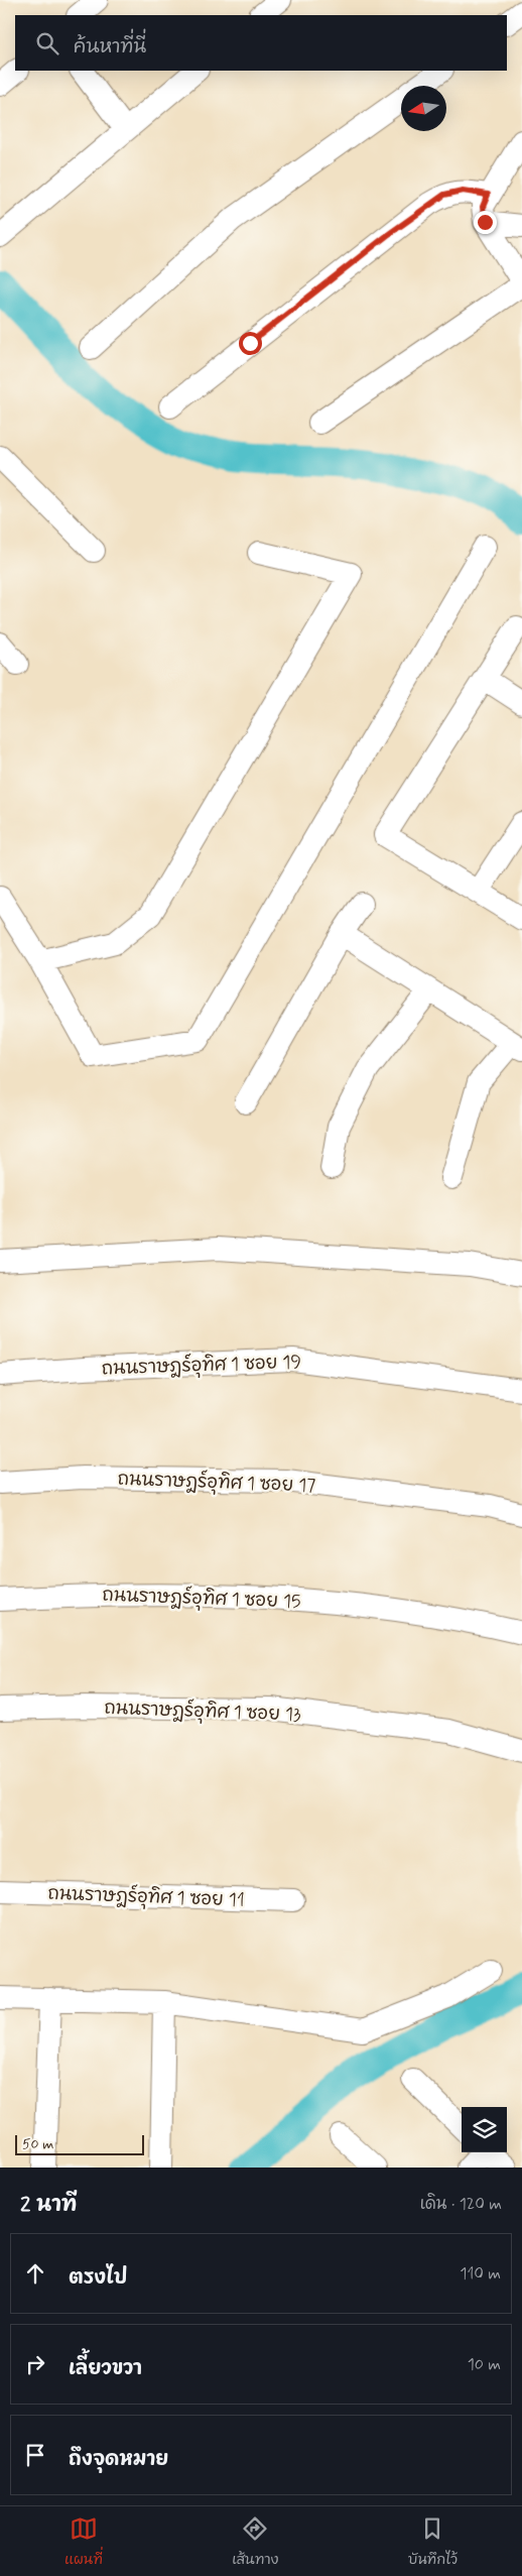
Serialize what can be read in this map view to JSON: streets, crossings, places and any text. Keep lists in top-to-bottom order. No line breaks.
{"streets":{"street":["ถนนราษฎร์อุทิศ 1 ซอย 19","ถนนราษฎร์อุทิศ 1 ซอย 17","ถนนราษฎร์อุทิศ 1 ซอย 15","ถนนราษฎร์อุทิศ 1 ซอย 13","ถนนราษฎร์อุทิศ 1 ซอย 11"]},"scale_bar":"50 m","north":"left","page":{"search":"ค้นหาที่นี่","scale":"50 m","heading":["2 นาที","เดิน · 120 m"],"list":[["ตรงไป","110 m"],["เลี้ยวขวา","10 m"],"ถึงจุดหมาย"],"nav":["แผนที่","เส้นทาง","บันทึกไว้"]}}
